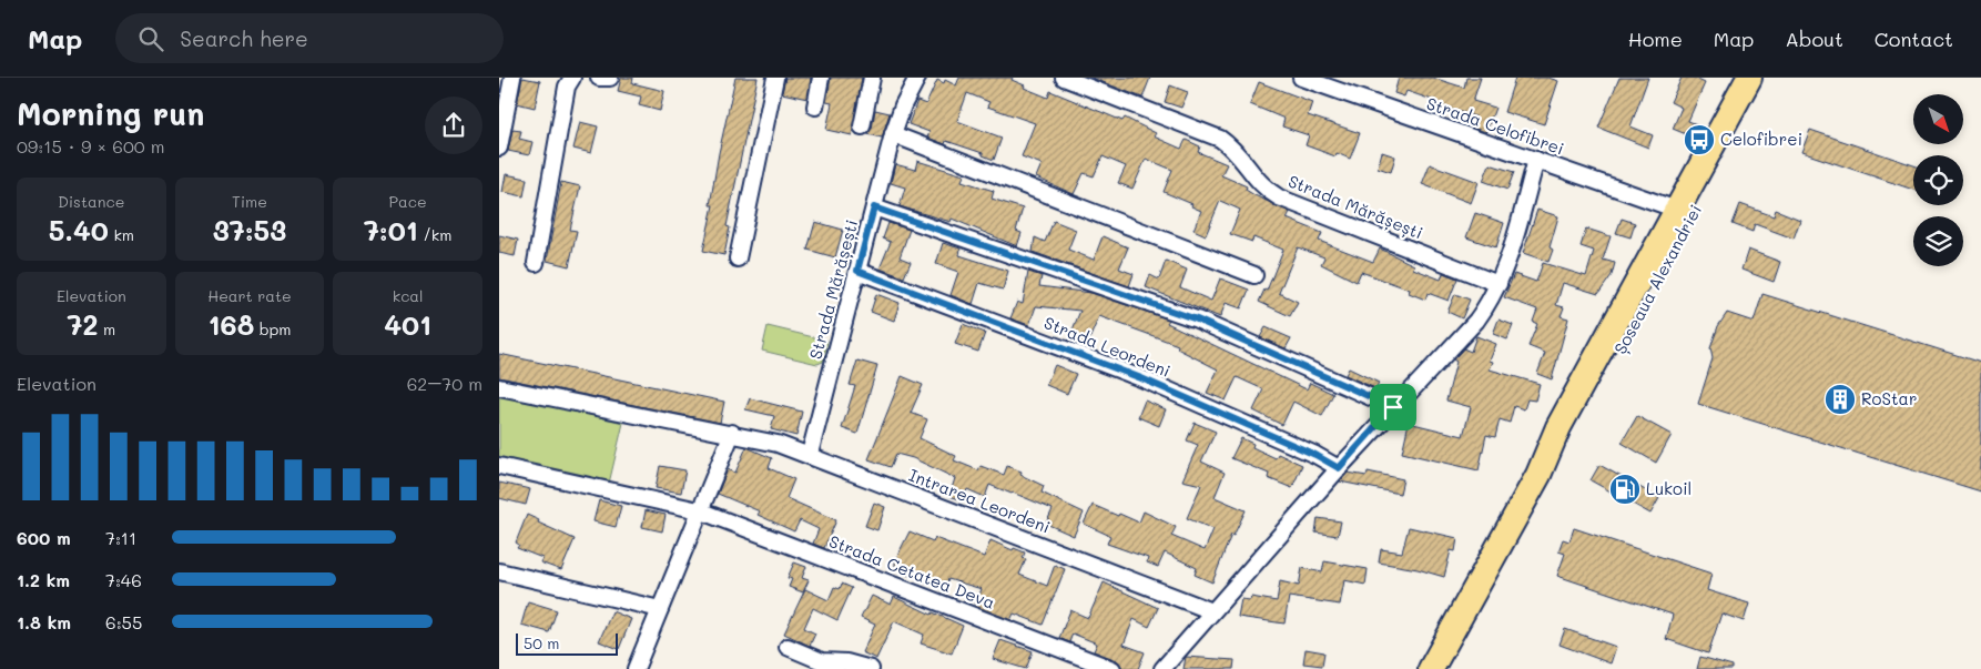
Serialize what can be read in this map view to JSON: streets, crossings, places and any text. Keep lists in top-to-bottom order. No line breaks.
{"streets":{"main road":["Șoseaua Alexandriei"],"street":["Strada Celofibrei","Strada Mărășești","Strada Leordeni","Intrarea Leordeni","Strada Cetatea Deva"]},"crossings":[["Strada Celofibrei","Șoseaua Alexandriei"],["Strada Mărășești","Strada Leordeni"],["Strada Mărășești","Intrarea Leordeni"]],"places":{"bus stop":["Celofibrei"],"building":["RoStar"],"fuel station":["Lukoil"]},"scale_bar":"50 m","north":"bottom right","page":{"header":"Map","search":"Search here","nav":["Home","Map","About","Contact"],"heading":["Morning run","09:15 · 9 × 600 m"],"stats":[["Distance","5.40 km"],["Time","37:53"],["Pace","7:01 /km"],["Elevation","72 m"],["Heart rate","168 bpm"],["kcal","401"]],"chart":["Elevation","62–70 m"],"list":[{"name":"600 m","note":"7:11"},{"name":"1.2 km","note":"7:46"},{"name":"1.8 km","note":"6:55"}],"scale":"50 m"}}
